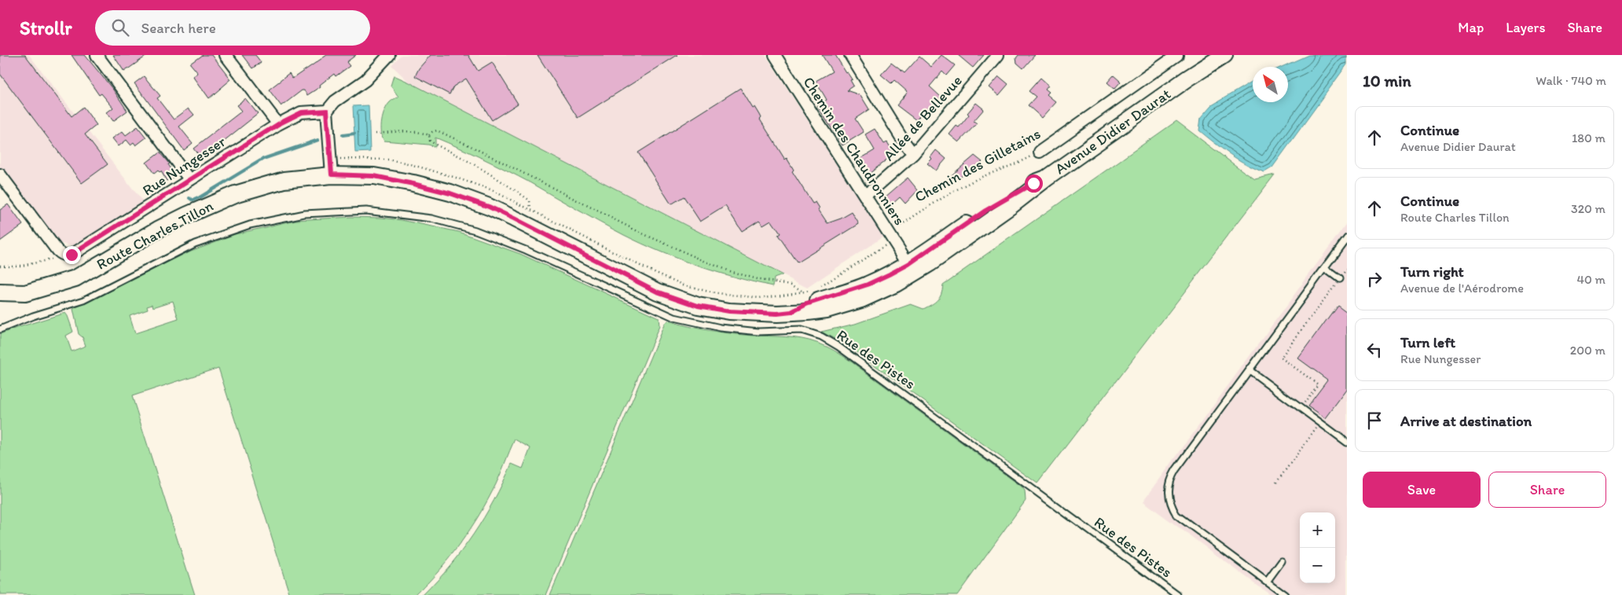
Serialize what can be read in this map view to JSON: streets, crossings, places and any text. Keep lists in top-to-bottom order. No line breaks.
{"streets":{"main road":["Avenue Didier Daurat","Route Charles Tillon"],"street":["Allée de Bellevue","Chemin des Chaudronniers","Chemin des Gilletains","Rue Nungesser"],"lane":["Rue des Pistes"]},"crossings":[["Allée de Bellevue","Chemin des Chaudronniers"],["Avenue Didier Daurat","Chemin des Chaudronniers"],["Avenue Didier Daurat","Route Charles Tillon"],["Chemin des Chaudronniers","Chemin des Gilletains"]],"north":"top left","page":{"header":"Strollr","search":"Search here","nav":["Map","Layers","Share"],"heading":["10 min","Walk · 740 m"],"list":[["Continue","Avenue Didier Daurat","180 m"],["Continue","Route Charles Tillon","320 m"],["Turn right","Avenue de l'Aérodrome","40 m"],["Turn left","Rue Nungesser","200 m"],"Arrive at destination"],"buttons":["Save","Share"],"map_buttons":["+","−"]}}
